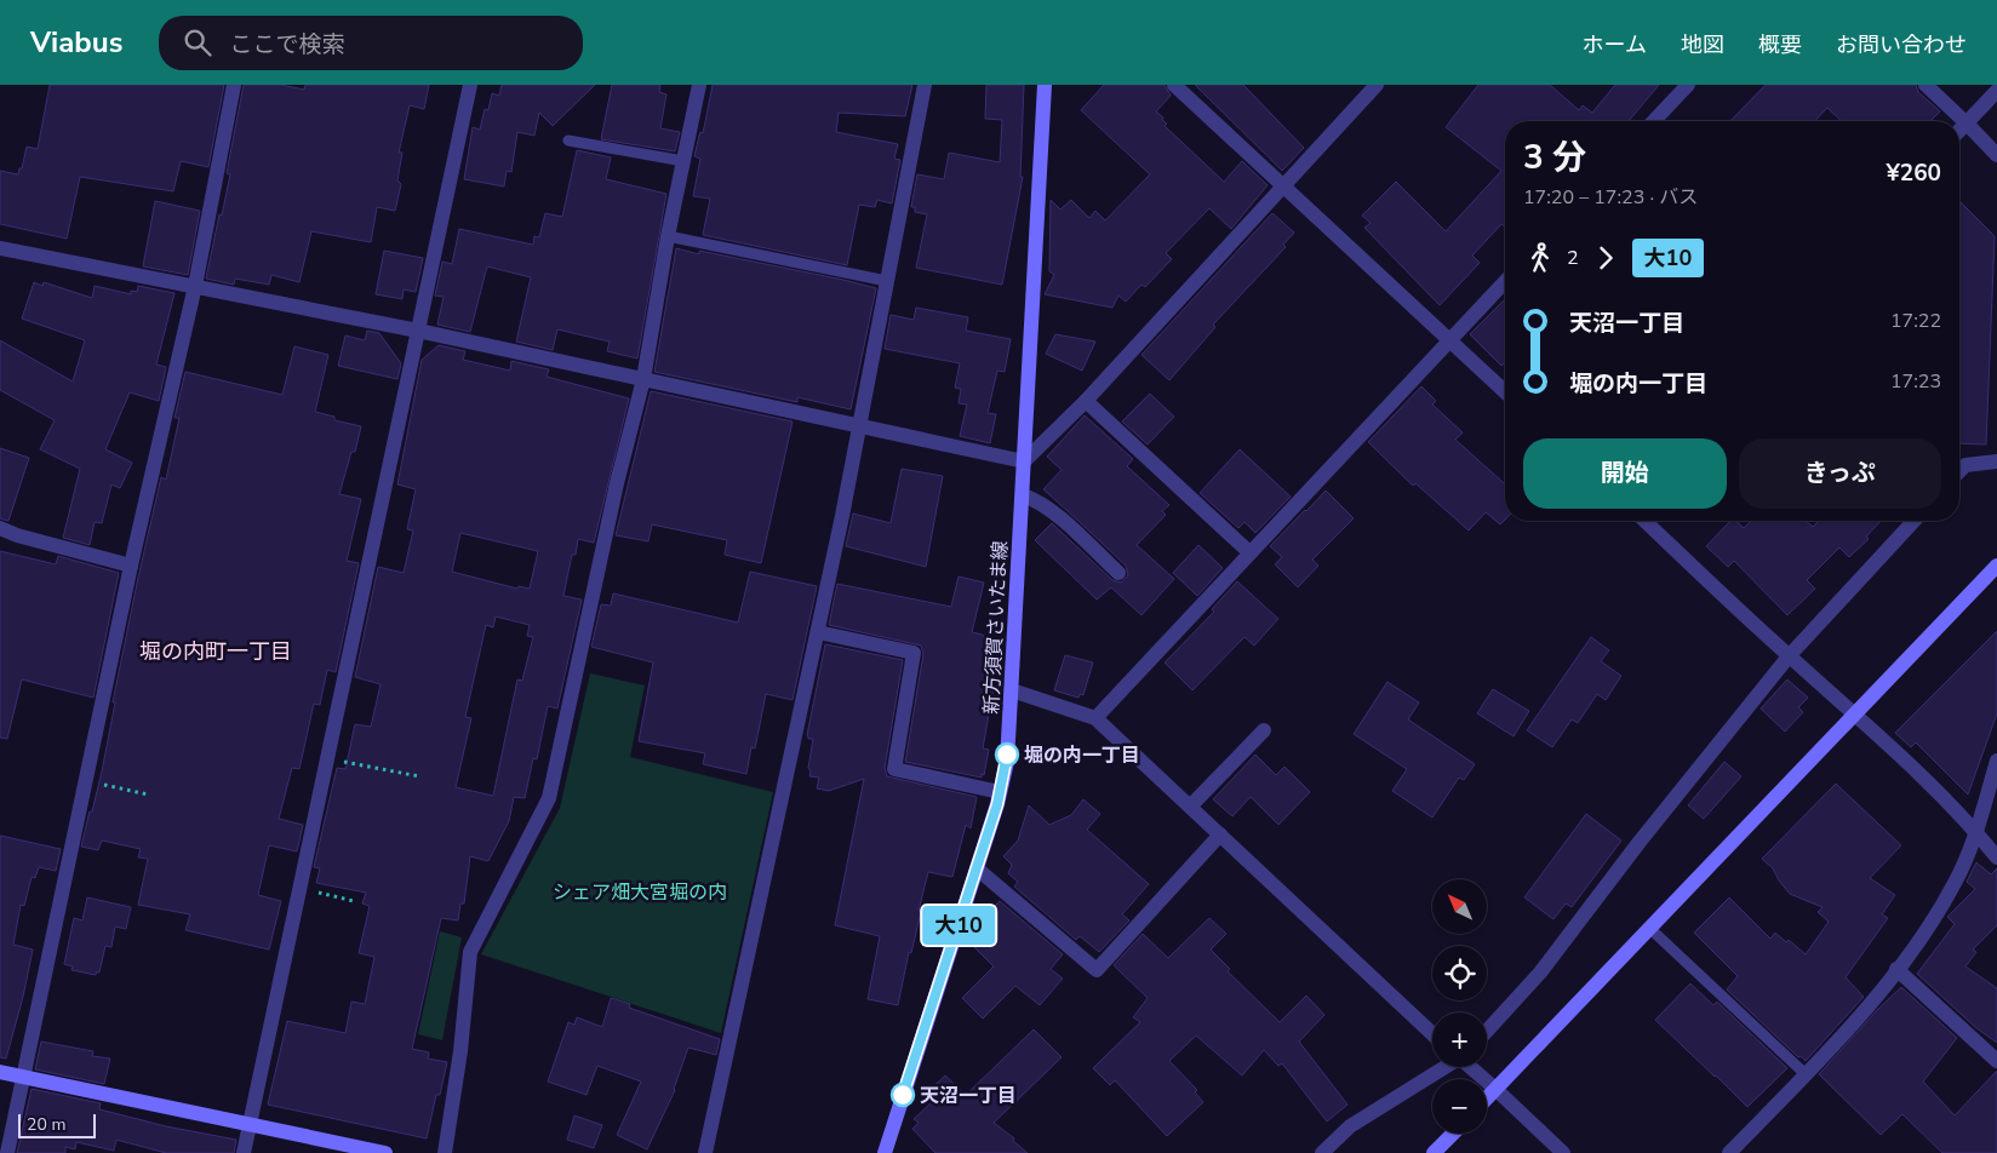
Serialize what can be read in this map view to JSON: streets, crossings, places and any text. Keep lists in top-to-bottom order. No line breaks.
{"streets":{"street":["新方須賀さいたま線"]},"districts":["堀の内町一丁目"],"parks":["シェア畑大宮堀の内"],"places":["堀の内一丁目","天沼一丁目"],"lines":["bus line 大10"],"scale_bar":"20 m","north":"top left","page":{"header":"Viabus","search":"ここで検索","nav":["ホーム","地図","概要","お問い合わせ"],"on_map":"大10","heading":["3 分","17:20 – 17:23 · バス","¥260"],"legs":["2","大10"],"list":[{"name":"天沼一丁目","value":"17:22"},{"name":"堀の内一丁目","value":"17:23"}],"buttons":["開始","きっぷ"],"map_buttons":["+","−"],"scale":"20 m"}}
